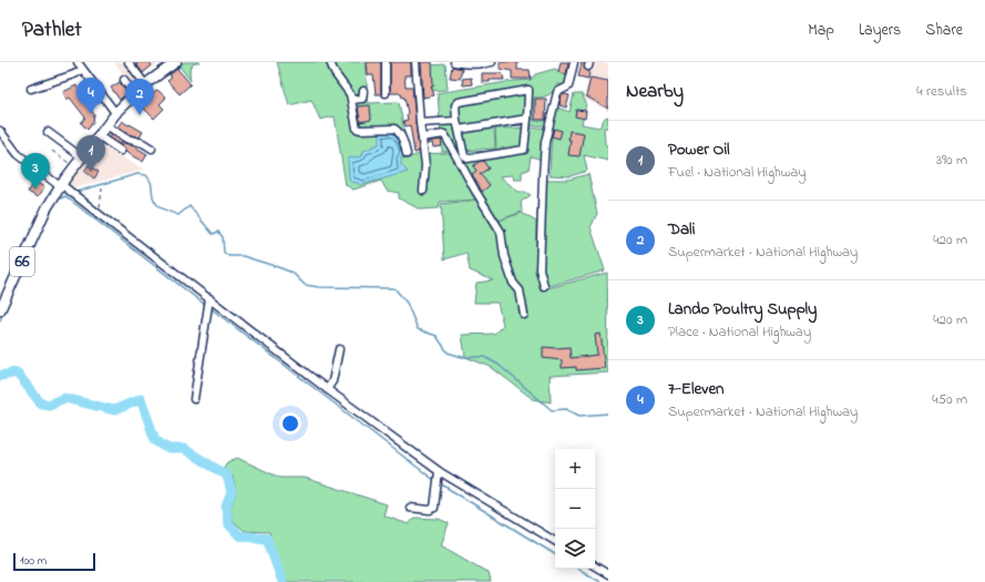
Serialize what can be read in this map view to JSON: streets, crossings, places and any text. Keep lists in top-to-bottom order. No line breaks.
{"streets":{"main road":["66"]},"scale_bar":"100 m","page":{"header":"Pathlet","nav":["Map","Layers","Share"],"heading":["Nearby","4 results"],"pins":["4","2","1","3"],"list":[{"mark":"1","name":"Power Oil","note":"Fuel · National Highway","value":"390 m"},{"mark":"2","name":"Dali","note":"Supermarket · National Highway","value":"420 m"},{"mark":"3","name":"Lando Poultry Supply","note":"Place · National Highway","value":"420 m"},{"mark":"4","name":"7-Eleven","note":"Supermarket · National Highway","value":"450 m"}],"map_buttons":["+","−"],"scale":"100 m"}}
